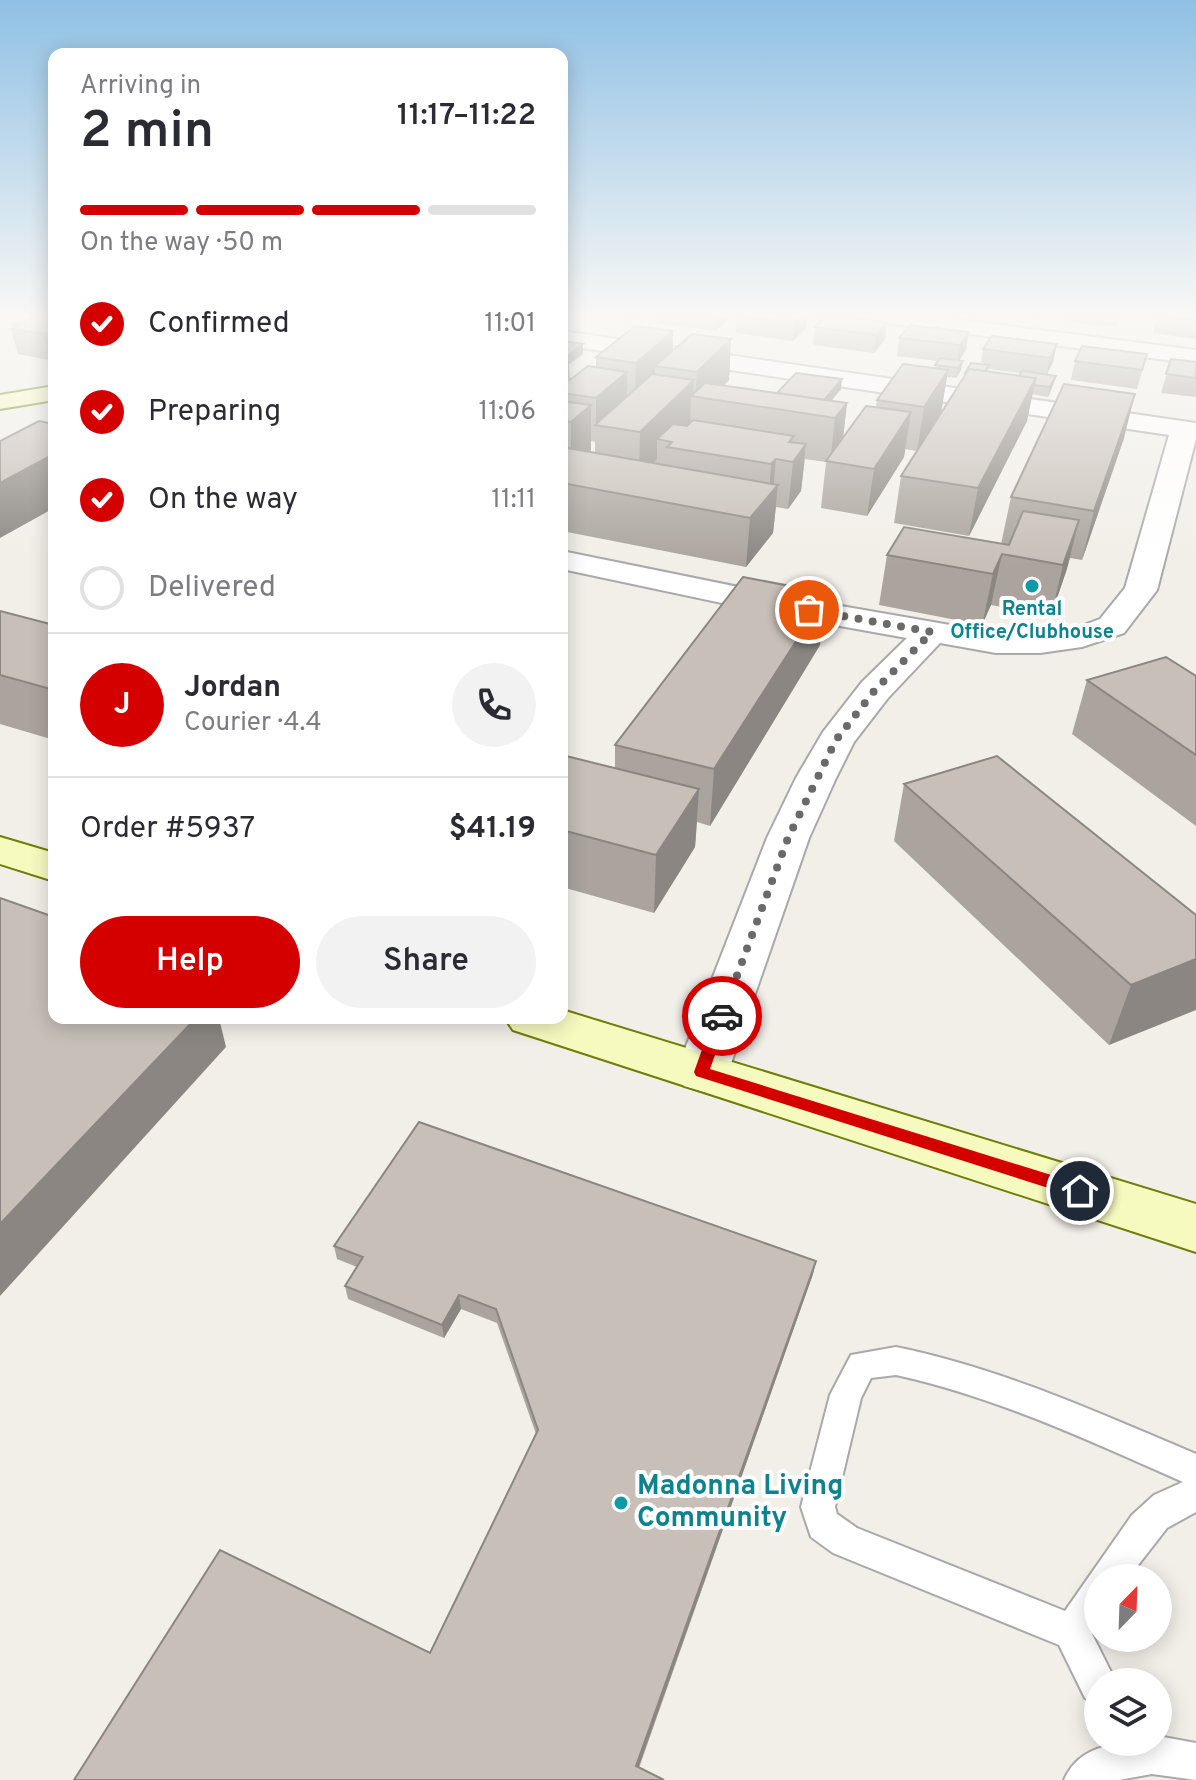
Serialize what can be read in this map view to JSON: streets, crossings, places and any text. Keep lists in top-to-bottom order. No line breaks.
{"places":["Rental Office/Clubhouse","Madonna Living Community"],"north":"top right","page":{"heading":["2 min","Arriving in","11:17–11:22"],"panel":["Jordan","Courier · 4.4","Order #5937","$41.19"],"bar":"On the way · 50 m","list":[["Confirmed","11:01"],["Preparing","11:06"],["On the way","11:11"],"Delivered"],"round":"J","buttons":["Help","Share"]}}
